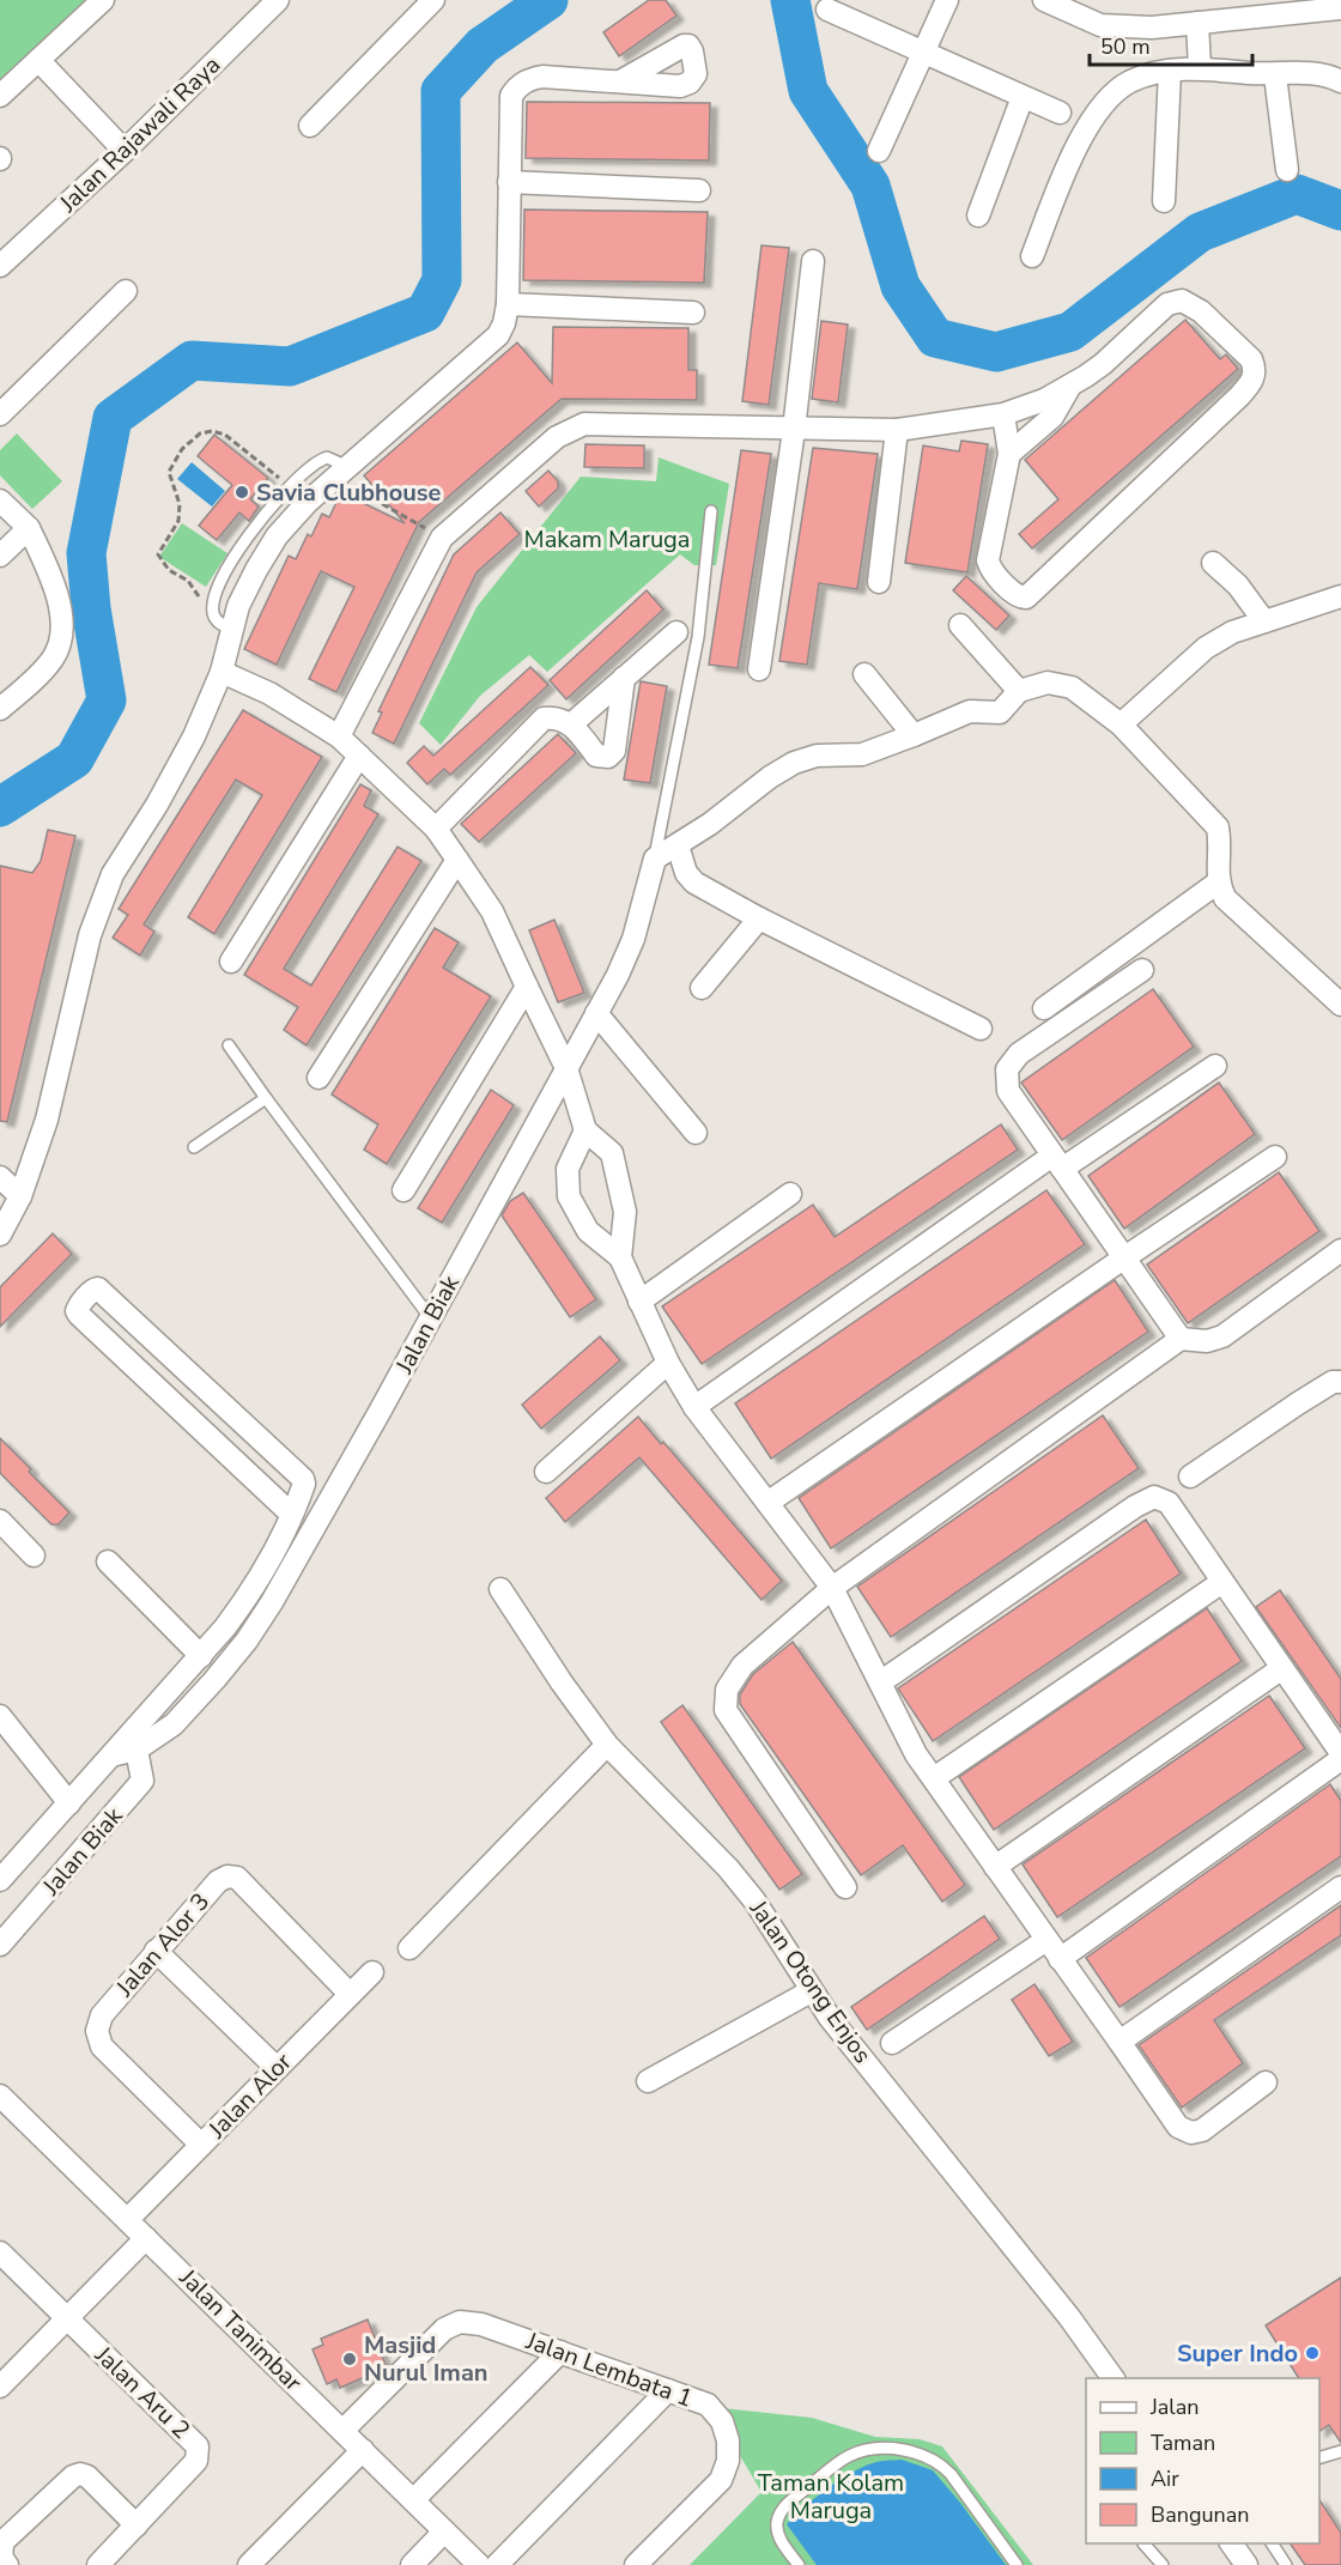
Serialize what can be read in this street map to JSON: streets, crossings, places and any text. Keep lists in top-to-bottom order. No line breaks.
{"streets":{"street":["Jalan Rajawali Raya","Jalan Biak","Jalan Alor 3","Jalan Otong Enjos","Jalan Alor","Jalan Tanimbar","Jalan Lembata 1","Jalan Aru 2"]},"crossings":[["Jalan Alor 3","Jalan Alor"],["Jalan Alor","Jalan Tanimbar"],["Jalan Tanimbar","Jalan Lembata 1"]],"parks":["Makam Maruga","Taman Kolam Maruga"],"places":["Savia Clubhouse","Super Indo","Masjid Nurul Iman"],"legend":["Jalan","Taman","Air","Bangunan"],"scale_bar":"50 m"}
